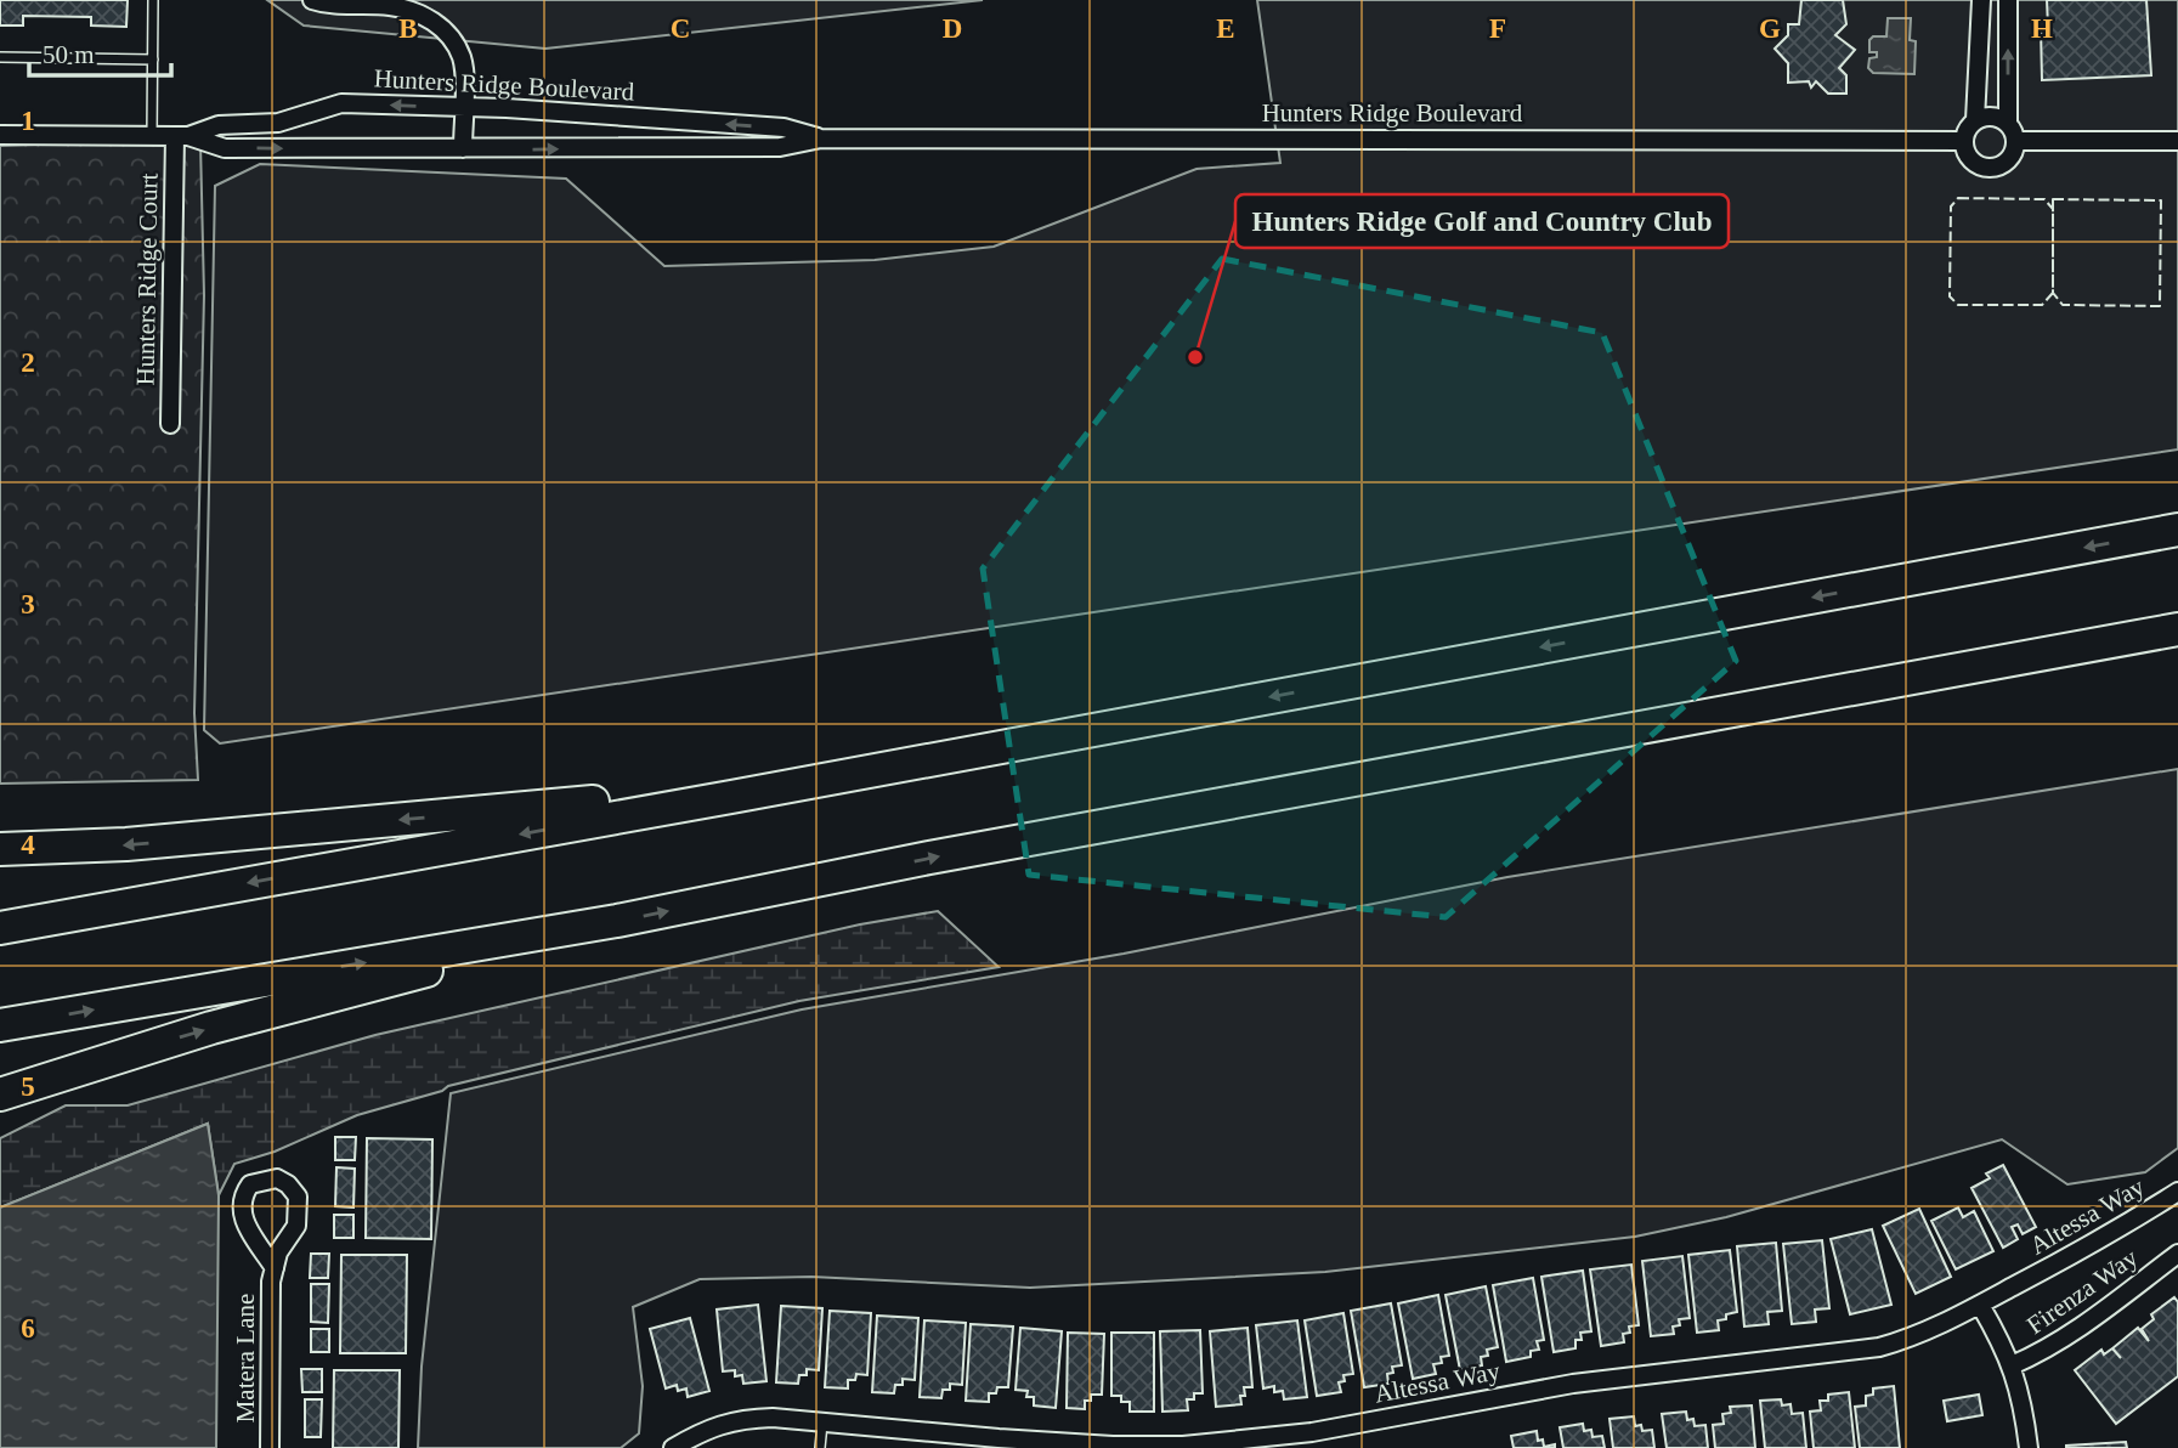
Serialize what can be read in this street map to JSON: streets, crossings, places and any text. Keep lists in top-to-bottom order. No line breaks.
{"streets":{"street":["Hunters Ridge Boulevard","Hunters Ridge Court","Altessa Way","Firenza Way","Matera Lane"]},"crossings":[["Hunters Ridge Boulevard","Hunters Ridge Court"]],"places":["Hunters Ridge Golf and Country Club"],"scale_bar":"50 m","grid":{"columns":["B","C","D","E","F","G","H"],"rows":["1","2","3","4","5","6"]}}
